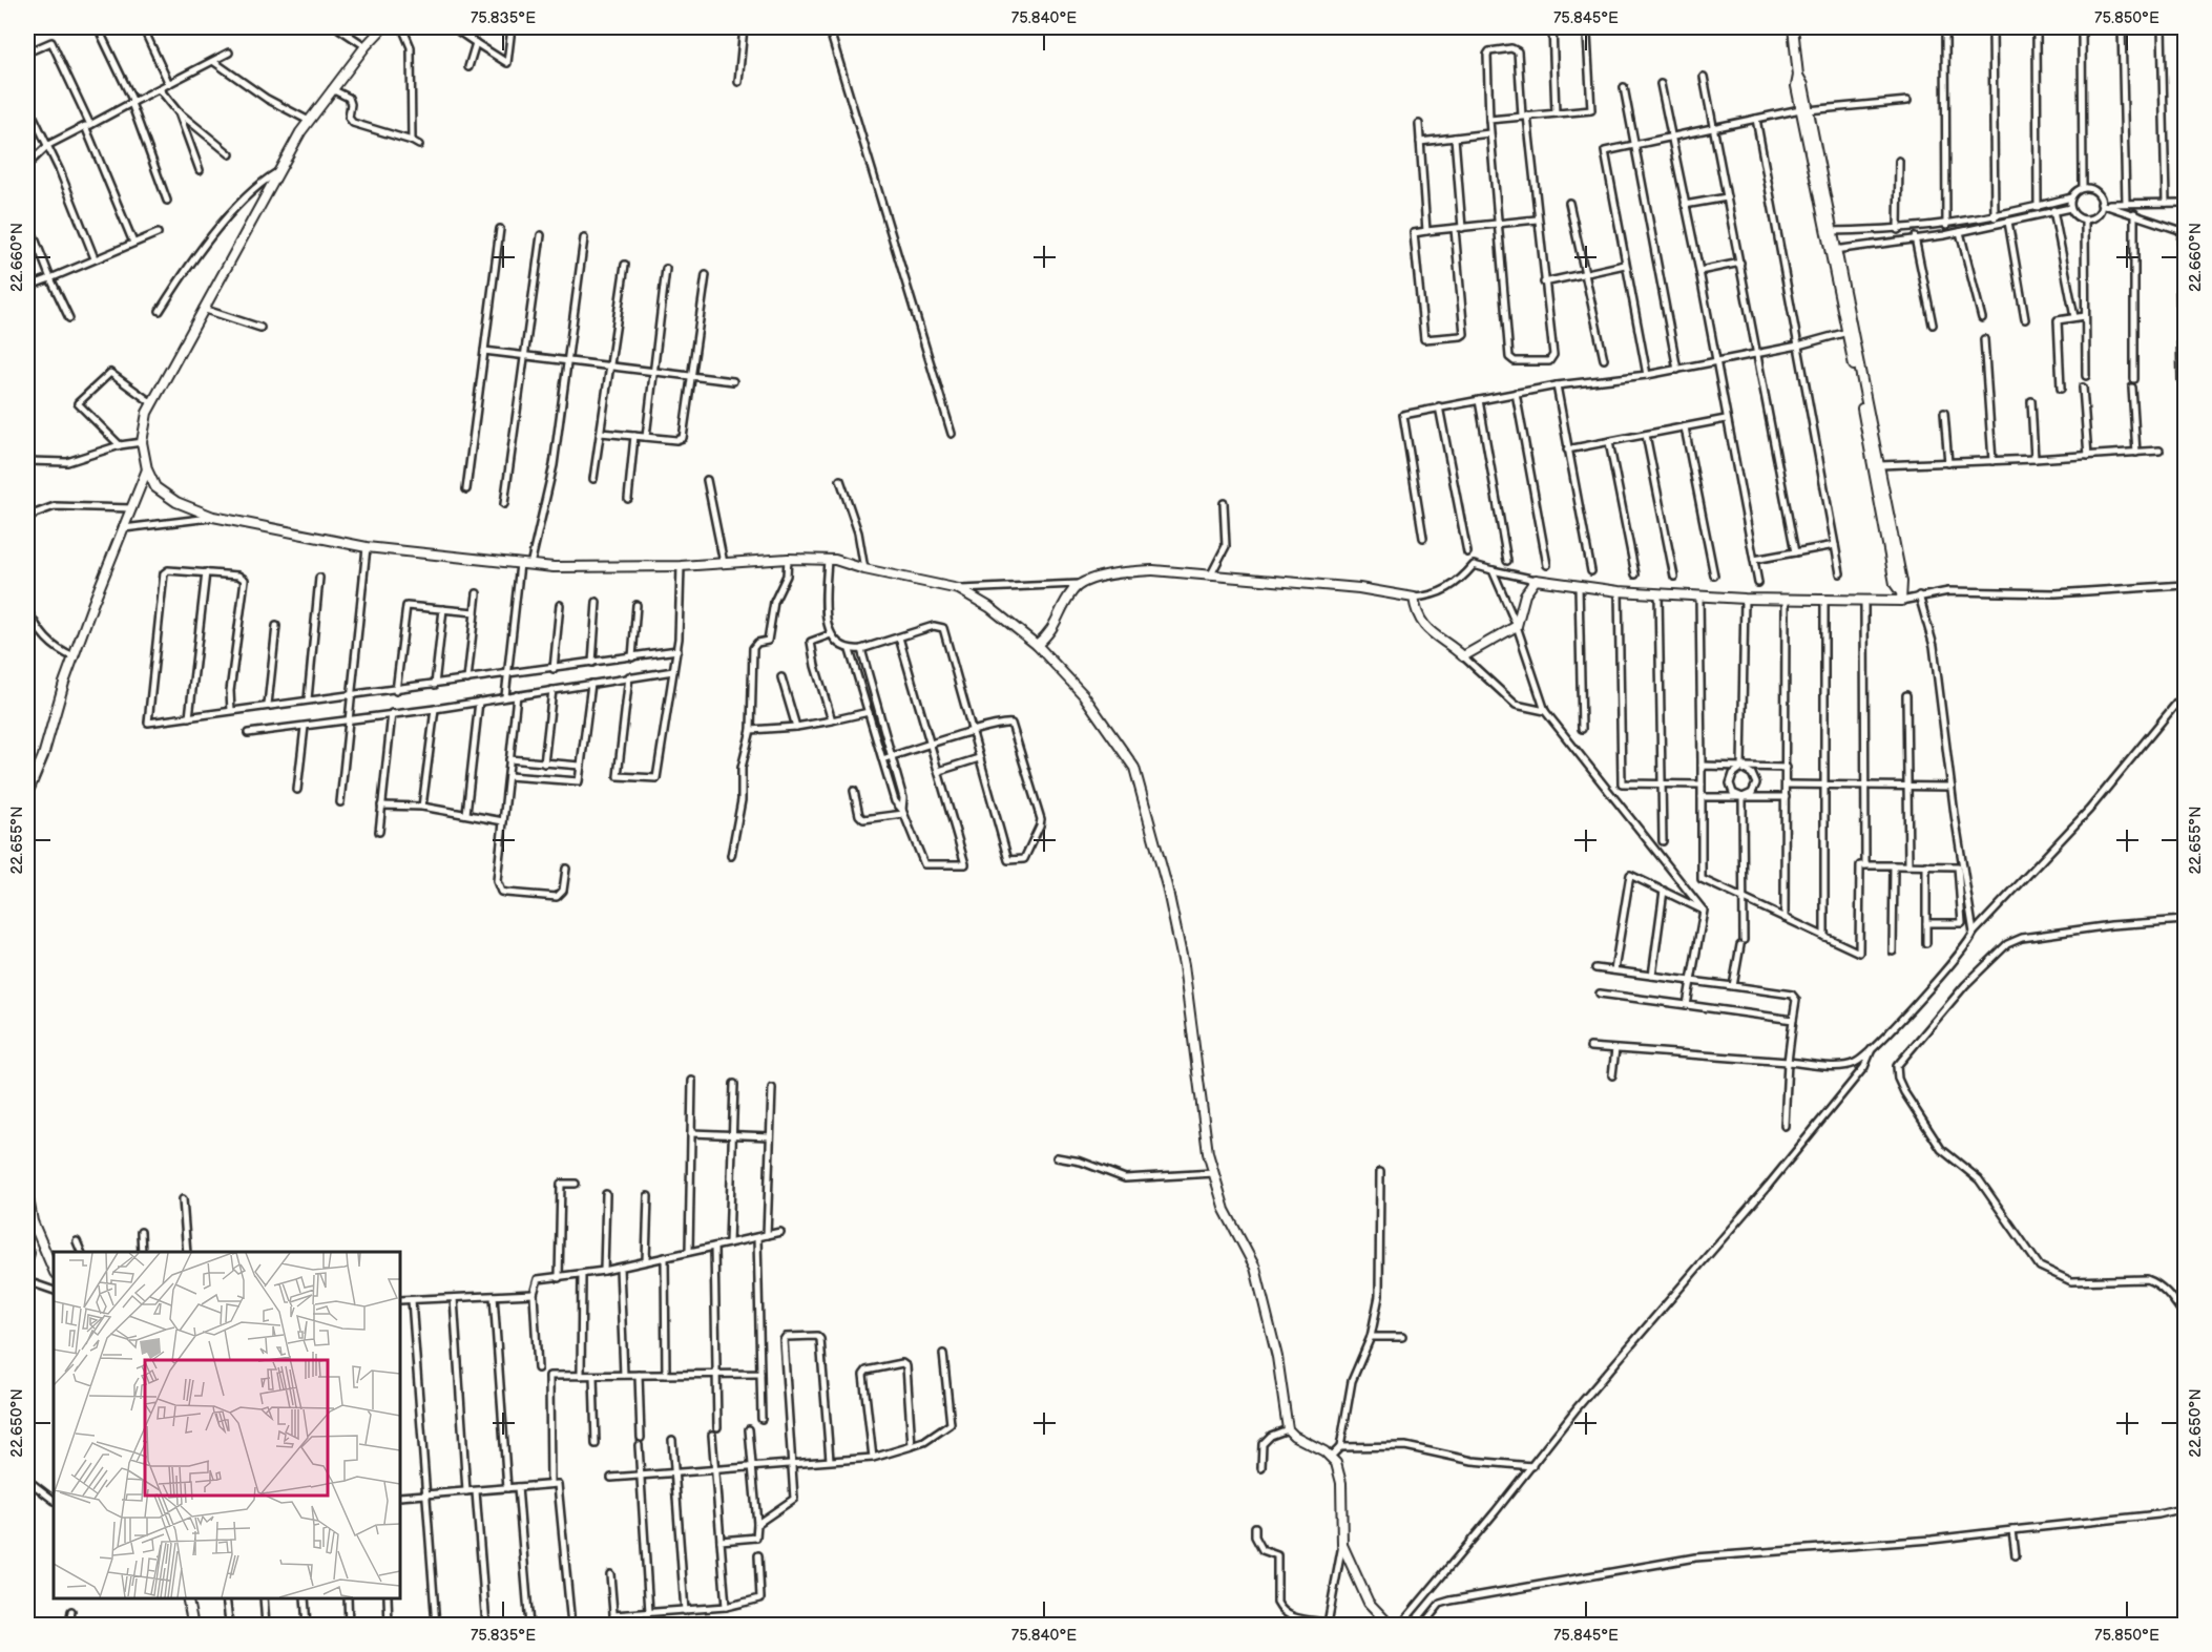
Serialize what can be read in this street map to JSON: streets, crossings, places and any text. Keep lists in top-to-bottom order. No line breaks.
{"coordinates":["75.835°E","75.840°E","75.845°E","75.850°E","22.660°N","22.655°N","22.650°N"]}
